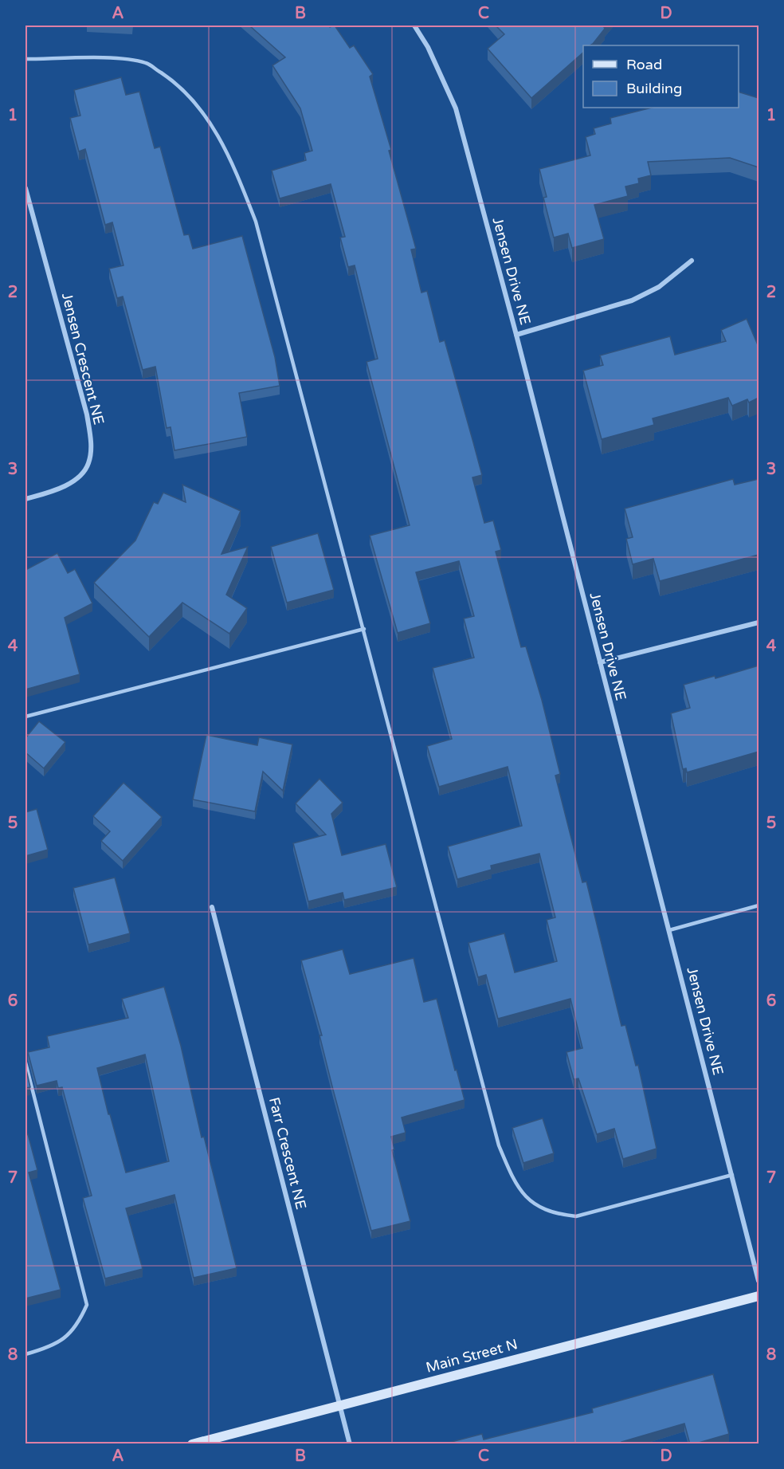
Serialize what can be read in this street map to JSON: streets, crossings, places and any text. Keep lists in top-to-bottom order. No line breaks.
{"streets":{"main road":["Main Street N"],"street":["Jensen Drive NE","Jensen Crescent NE","Farr Crescent NE"]},"crossings":[["Farr Crescent NE","Main Street N"]],"legend":["Road","Building"],"grid":{"columns":["A","B","C","D"],"rows":["1","2","3","4","5","6","7","8"]}}
